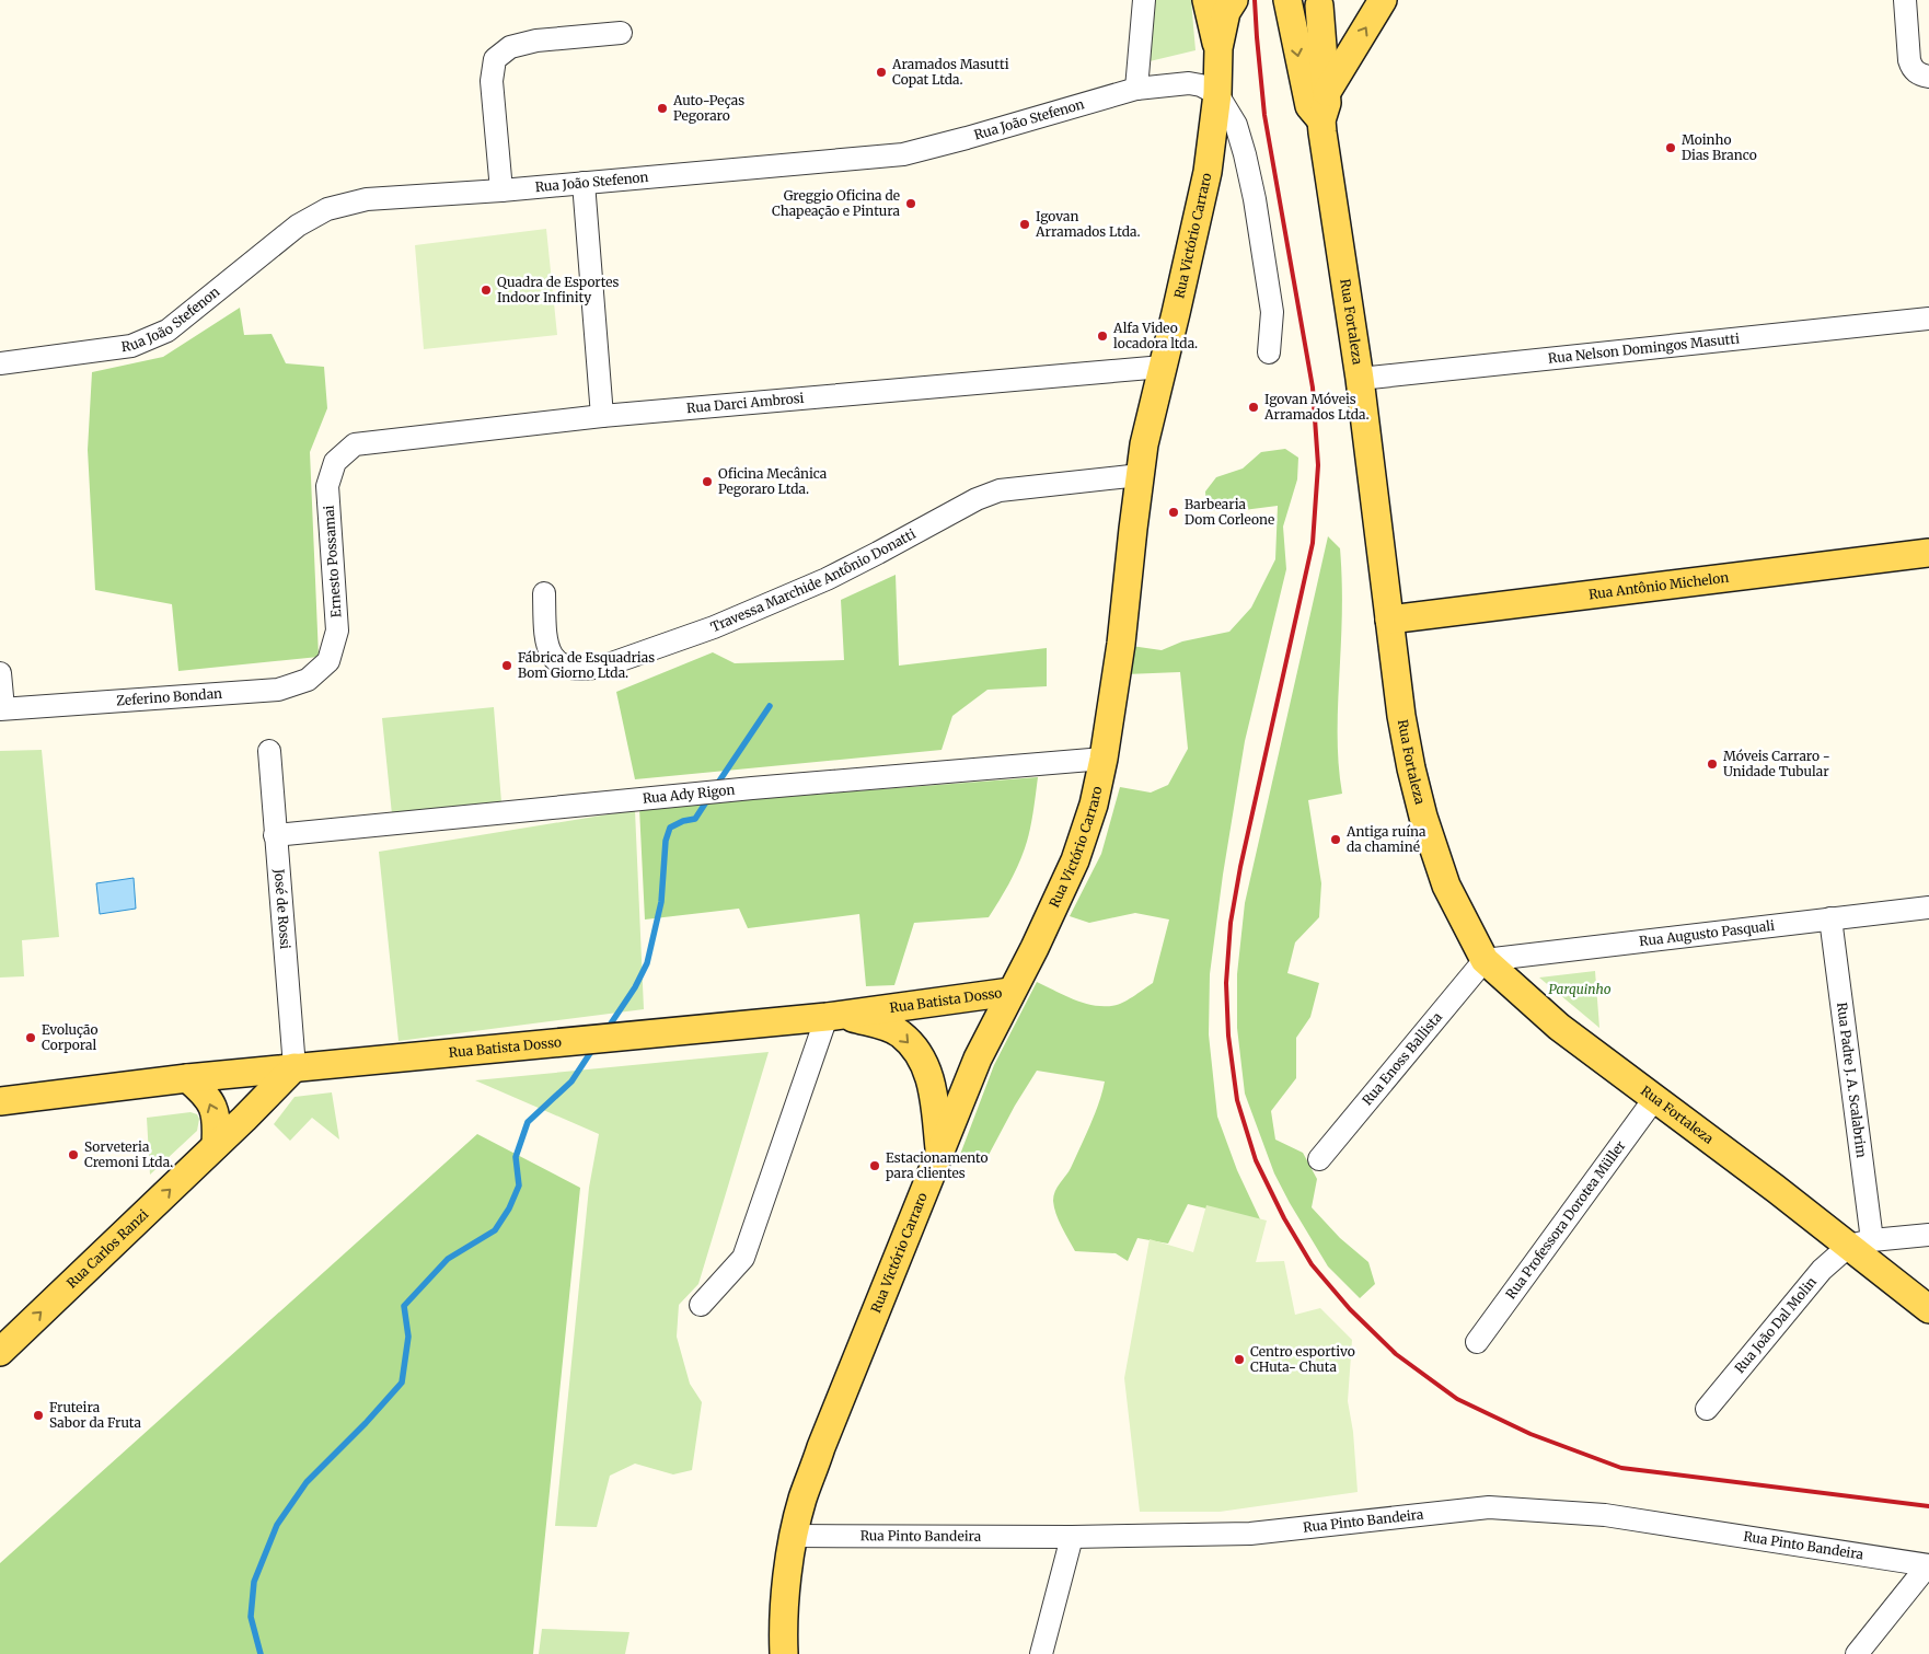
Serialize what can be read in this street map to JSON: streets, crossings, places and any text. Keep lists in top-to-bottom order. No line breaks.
{"streets":{"main road":["Rua Victório Carraro","Rua Fortaleza","Rua Antônio Michelon","Rua Batista Dosso","Rua Carlos Ranzi"],"street":["Rua João Stefenon","Rua Nelson Domingos Masutti","Rua Darci Ambrosi","Ernesto Possamai","Travessa Marchide Antônio Donatti","Zeferino Bondan","Rua Ady Rigon","José de Rossi","Rua Augusto Pasquali","Rua Enoss Ballista","Rua Padre J. A. Scalabrim","Rua Professora Dorotea Müller","Rua João Dal Molin","Rua Pinto Bandeira"]},"crossings":[["Rua João Stefenon","Rua Victório Carraro"],["Rua Victório Carraro","Rua Darci Ambrosi"],["Rua Victório Carraro","Travessa Marchide Antônio Donatti"],["Rua Victório Carraro","Rua Ady Rigon"],["Rua Victório Carraro","Rua Batista Dosso"],["Rua Victório Carraro","Rua Pinto Bandeira"],["Rua Fortaleza","Rua Nelson Domingos Masutti"],["Rua Fortaleza","Rua Antônio Michelon"],["Rua Fortaleza","Rua Augusto Pasquali"],["Rua Fortaleza","Rua Enoss Ballista"],["Rua Fortaleza","Rua Padre J. A. Scalabrim"],["Rua Fortaleza","Rua Professora Dorotea Müller"],["Rua Fortaleza","Rua João Dal Molin"],["Rua Darci Ambrosi","Ernesto Possamai"],["Ernesto Possamai","Zeferino Bondan"],["Rua Ady Rigon","José de Rossi"],["José de Rossi","Rua Batista Dosso"],["José de Rossi","Rua Carlos Ranzi"],["Rua Augusto Pasquali","Rua Enoss Ballista"],["Rua Augusto Pasquali","Rua Padre J. A. Scalabrim"],["Rua Batista Dosso","Rua Carlos Ranzi"],["Rua Padre J. A. Scalabrim","Rua João Dal Molin"]],"one_way":["Rua Carlos Ranzi"],"parks":["Parquinho"],"places":["Aramados Masutti Copat Ltda.","Auto-Peças Pegoraro","Moinho Dias Branco","Greggio Oficina de Chapeação e Pintura","Igovan Arramados Ltda.","Quadra de Esportes Indoor Infinity","Alfa Video locadora ltda.","Igovan Móveis Arramados Ltda.","Oficina Mecânica Pegoraro Ltda.","Barbearia Dom Corleone","Fábrica de Esquadrias Bom Giorno Ltda.","Móveis Carraro - Unidade Tubular","Antiga ruína da chaminé","Evolução Corporal","Sorveteria Cremoni Ltda.","Estacionamento para clientes","Centro esportivo CHuta- Chuta","Fruteira Sabor da Fruta"]}
